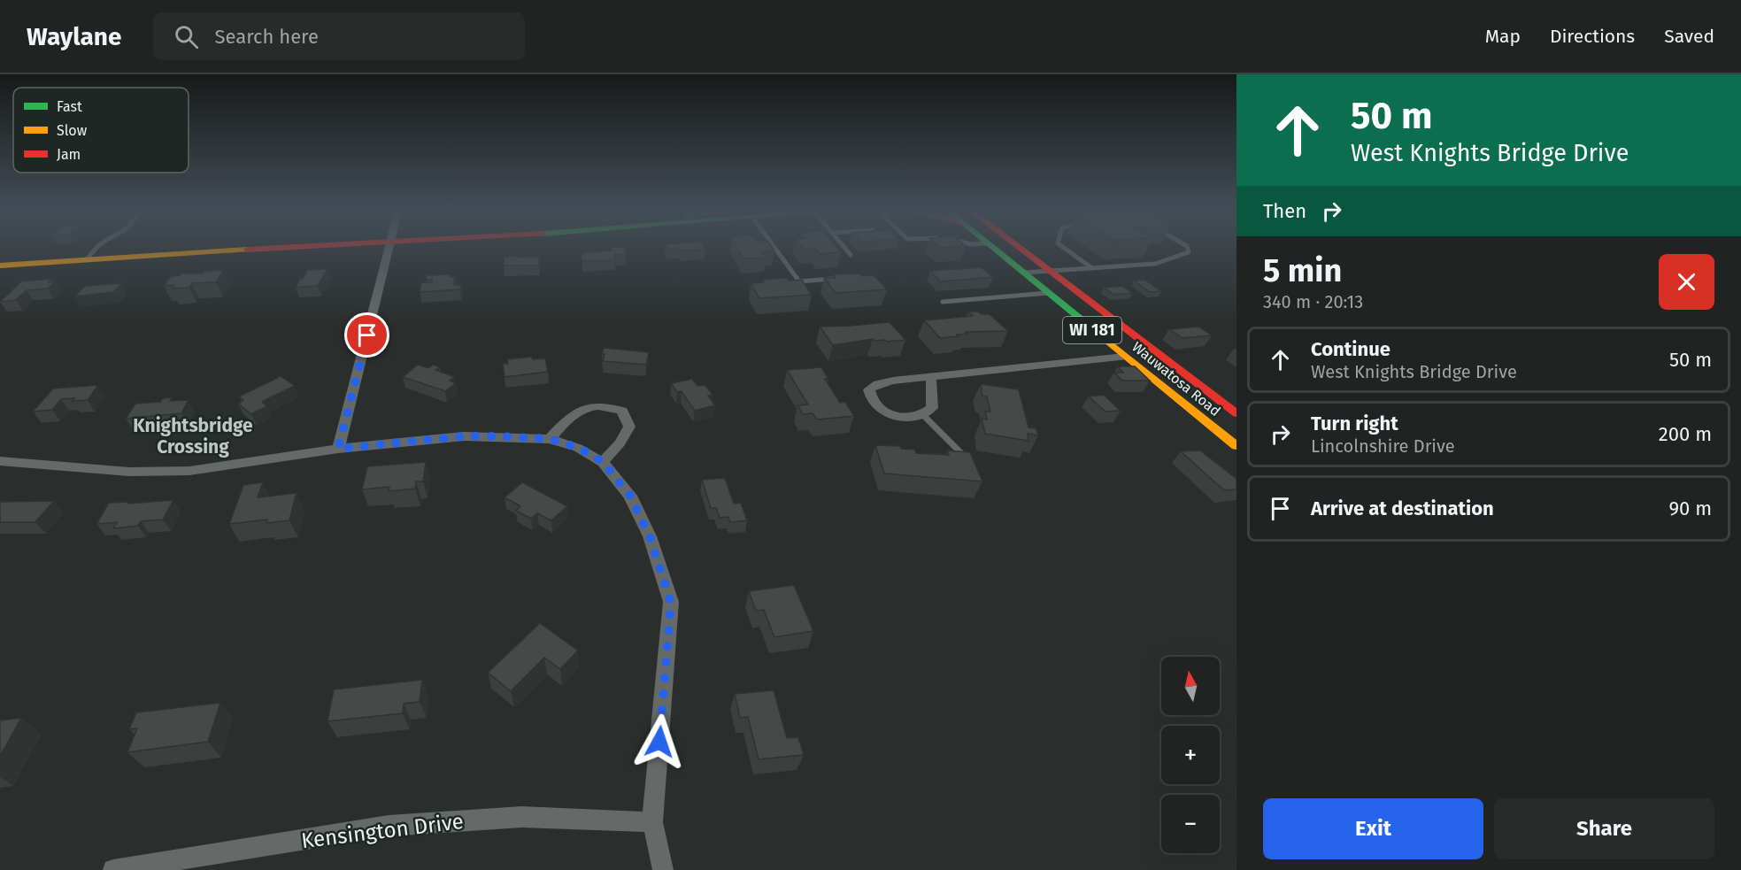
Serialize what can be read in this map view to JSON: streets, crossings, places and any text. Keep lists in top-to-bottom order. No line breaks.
{"streets":{"main road":["WI 181","Wauwatosa Road"],"street":["Kensington Drive"]},"districts":["Knightsbridge Crossing"],"legend":["Fast","Slow","Jam"],"north":"top","page":{"header":"Waylane","search":"Search here","nav":["Map","Directions","Saved"],"turn":["50 m","West Knights Bridge Drive"],"then":"Then","heading":["5 min","340 m · 20:13"],"list":[{"name":"Continue","note":"West Knights Bridge Drive","value":"50 m"},{"name":"Turn right","note":"Lincolnshire Drive","value":"200 m"},{"name":"Arrive at destination","value":"90 m"}],"map_buttons":["+","−"],"buttons":["Exit","Share"]}}
